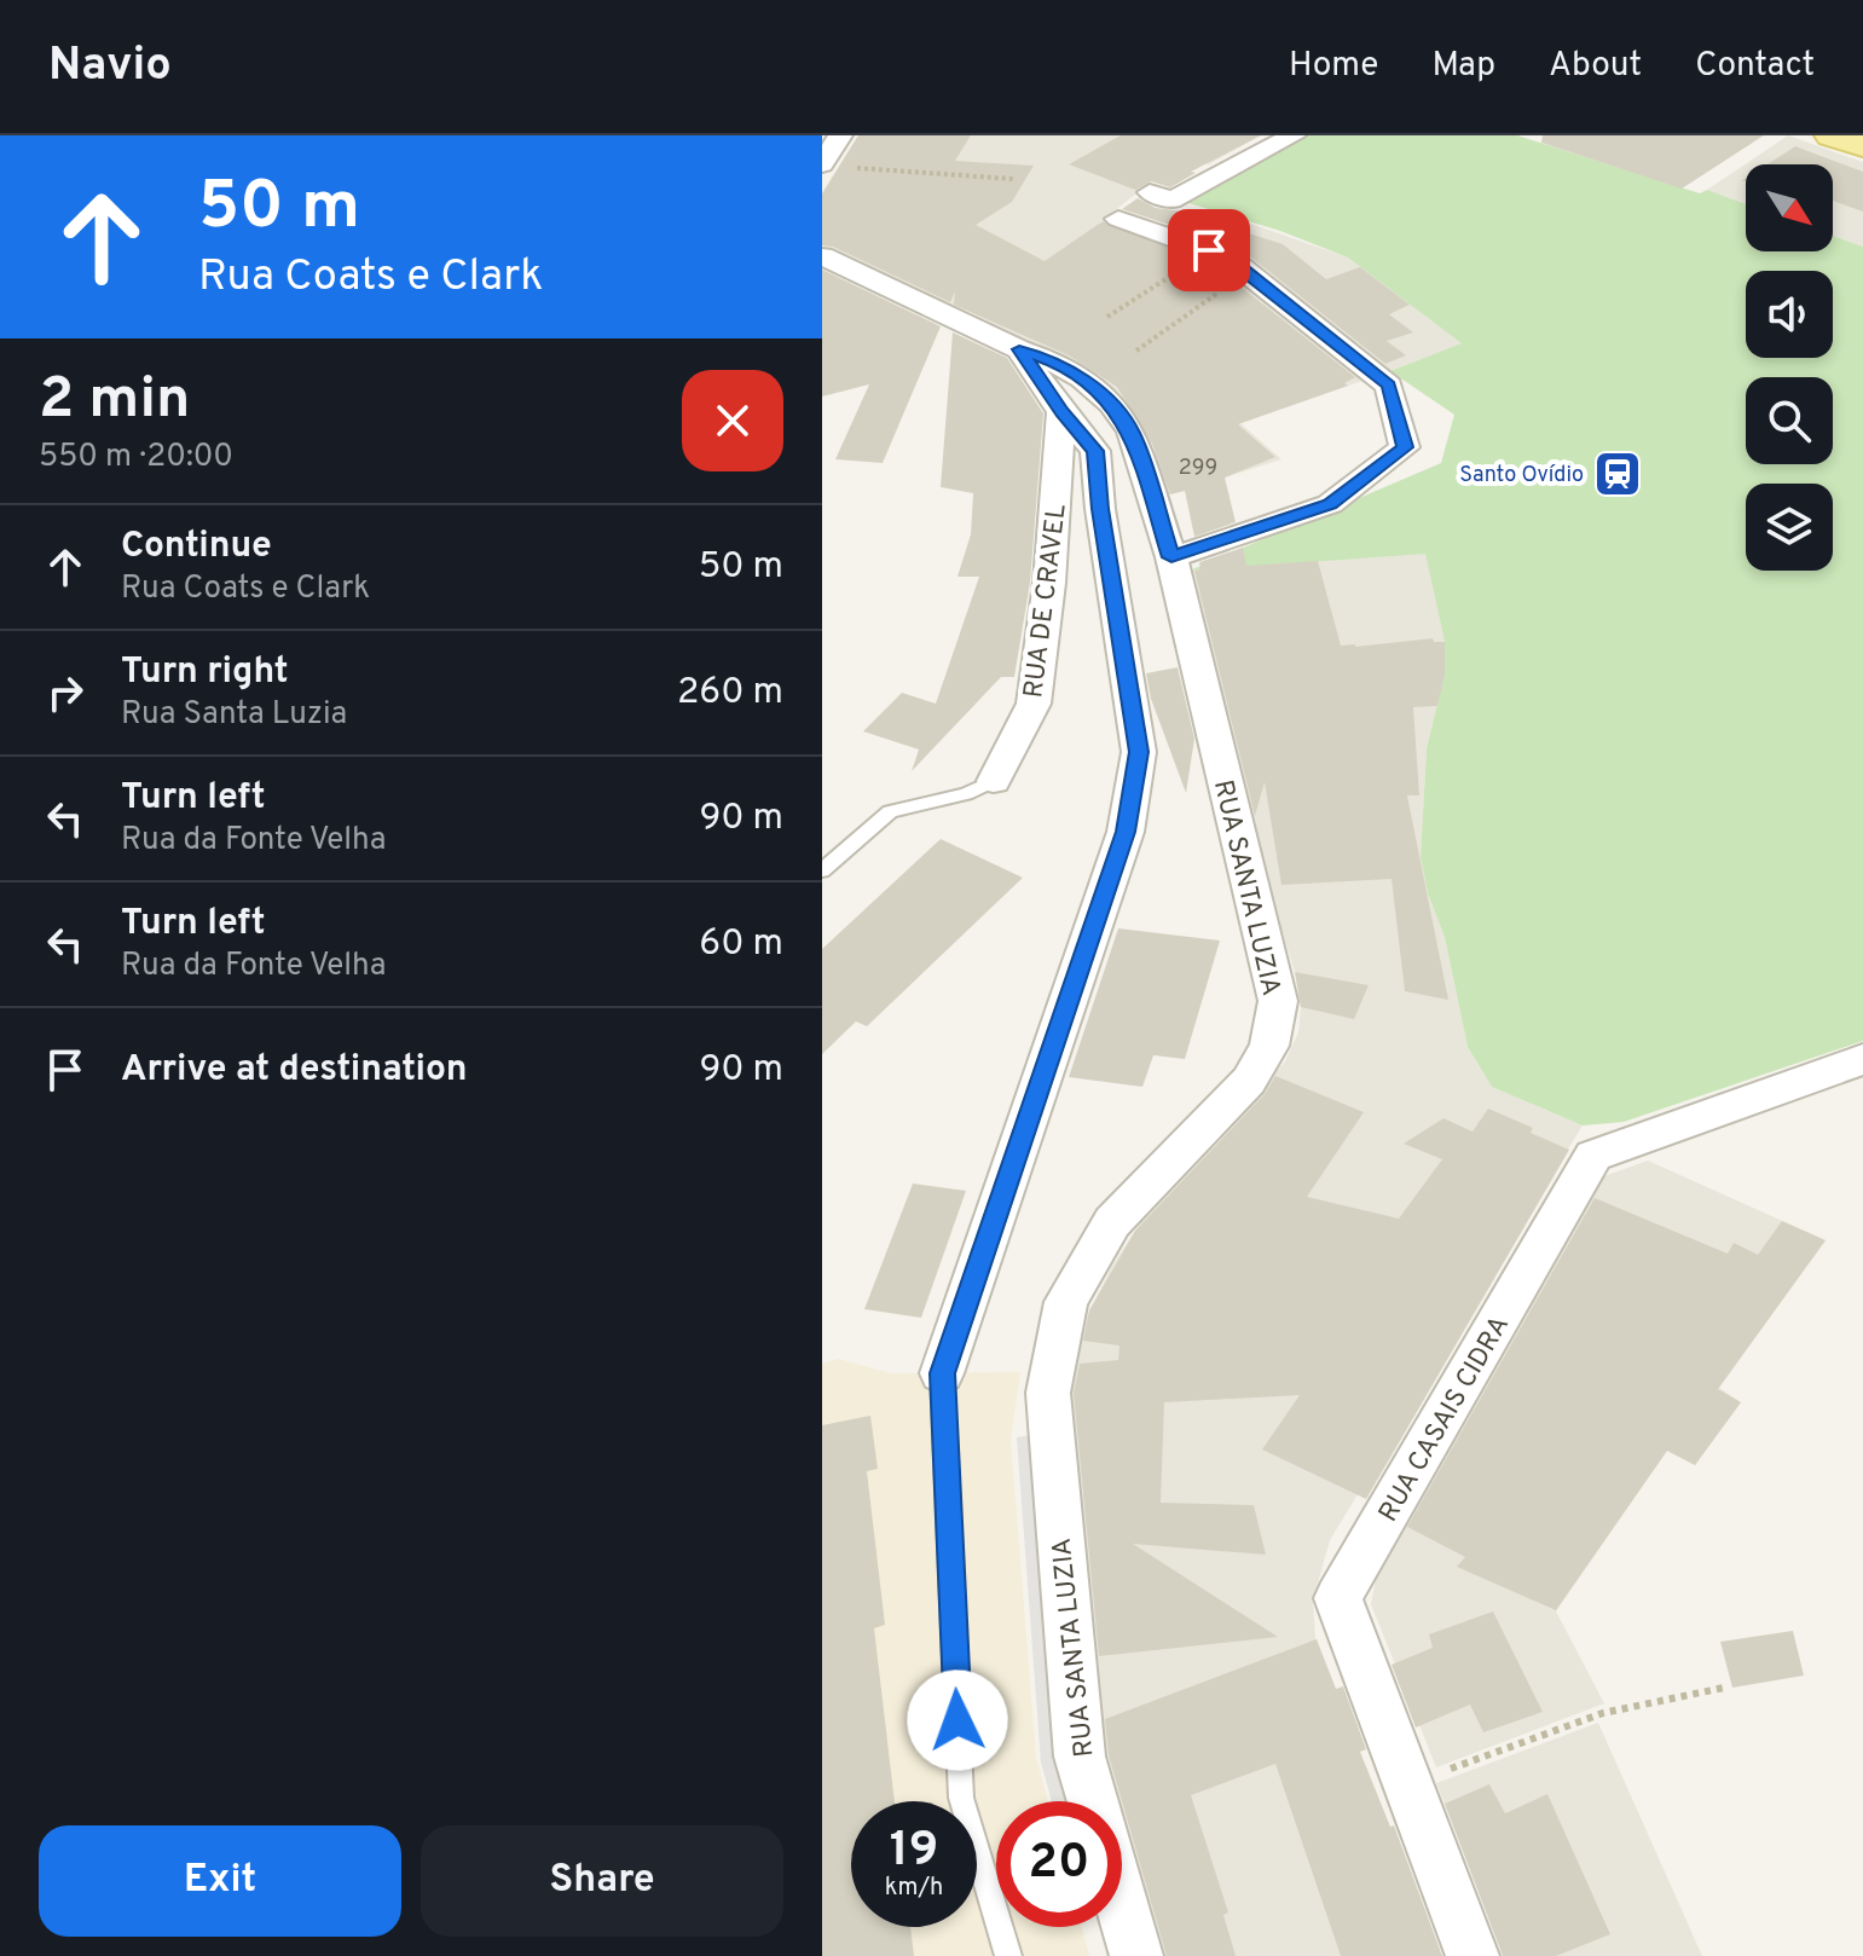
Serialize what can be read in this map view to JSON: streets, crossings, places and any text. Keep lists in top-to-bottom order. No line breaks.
{"streets":{"street":["RUA DE CRAVEL","RUA SANTA LUZIA","RUA CASAIS CIDRA"]},"places":{"station":["Santo Ovídio"]},"house_numbers":["299"],"north":"bottom right","page":{"header":"Navio","nav":["Home","Map","About","Contact"],"turn":["50 m","Rua Coats e Clark"],"heading":["2 min","550 m · 20:00"],"list":[{"name":"Continue","note":"Rua Coats e Clark","value":"50 m"},{"name":"Turn right","note":"Rua Santa Luzia","value":"260 m"},{"name":"Turn left","note":"Rua da Fonte Velha","value":"90 m"},{"name":"Turn left","note":"Rua da Fonte Velha","value":"60 m"},{"name":"Arrive at destination","value":"90 m"}],"speed":"19 km/h","limit":"20","buttons":["Exit","Share"]}}
